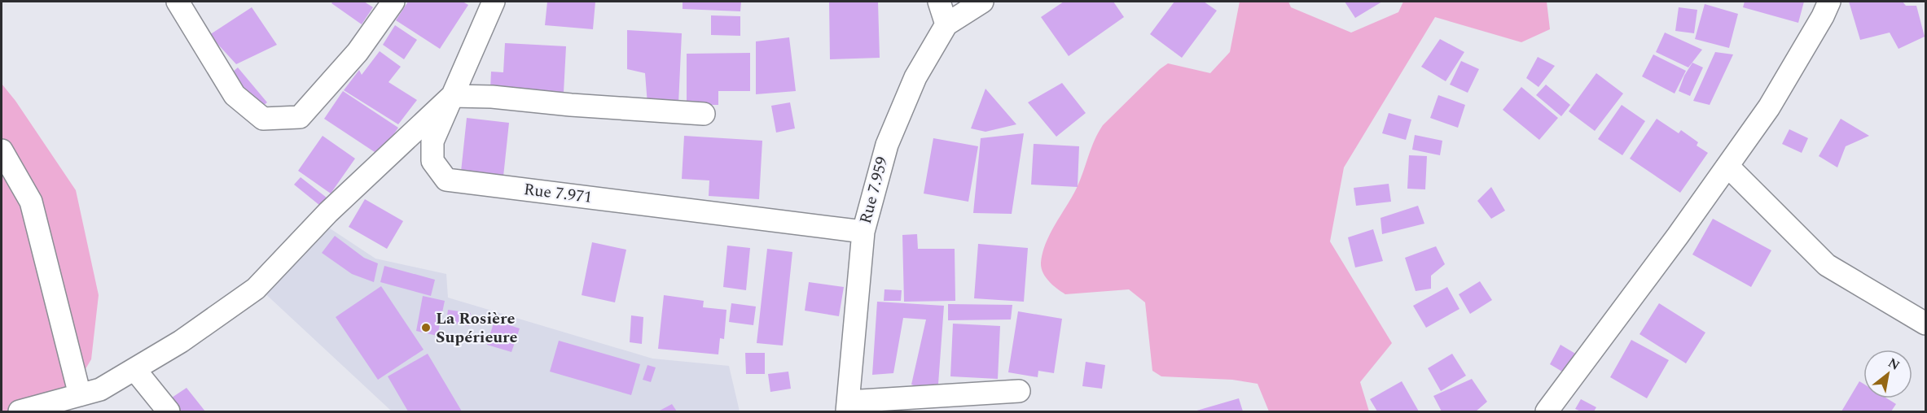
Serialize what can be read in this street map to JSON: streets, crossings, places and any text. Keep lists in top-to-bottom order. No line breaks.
{"streets":{"street":["Rue 7.959","Rue 7.971"]},"crossings":[["Rue 7.959","Rue 7.971"]],"places":["La Rosière Supérieure"],"north":"top right"}
